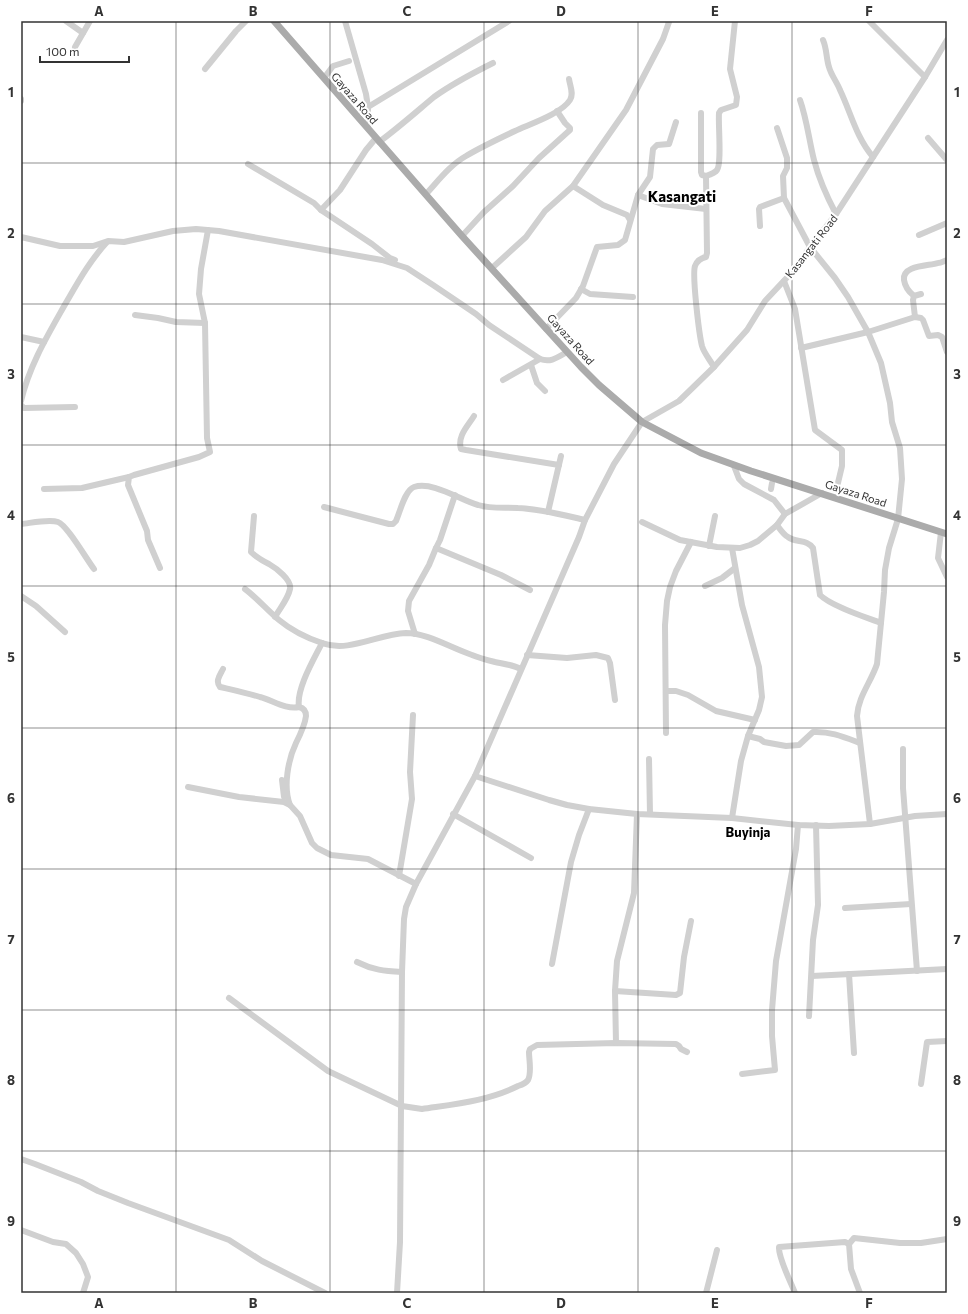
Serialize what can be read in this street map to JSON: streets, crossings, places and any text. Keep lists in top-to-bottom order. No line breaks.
{"streets":{"main road":["Gayaza Road"],"street":["Kasangati Road"]},"crossings":[["Gayaza Road","Kasangati Road"]],"districts":["Kasangati","Buyinja"],"scale_bar":"100 m","grid":{"columns":["A","B","C","D","E","F"],"rows":["1","2","3","4","5","6","7","8","9"]}}
